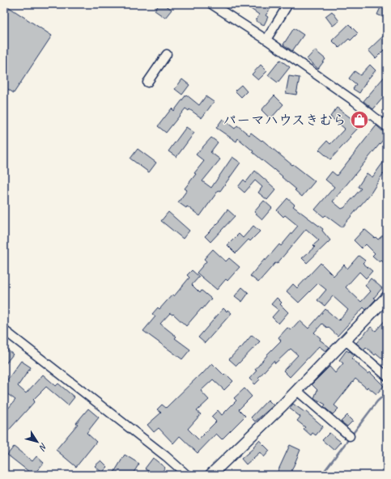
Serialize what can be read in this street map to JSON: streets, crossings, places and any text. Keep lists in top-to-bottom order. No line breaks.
{"places":{"shop":["パーマハウスきむら"]},"north":"bottom right"}
